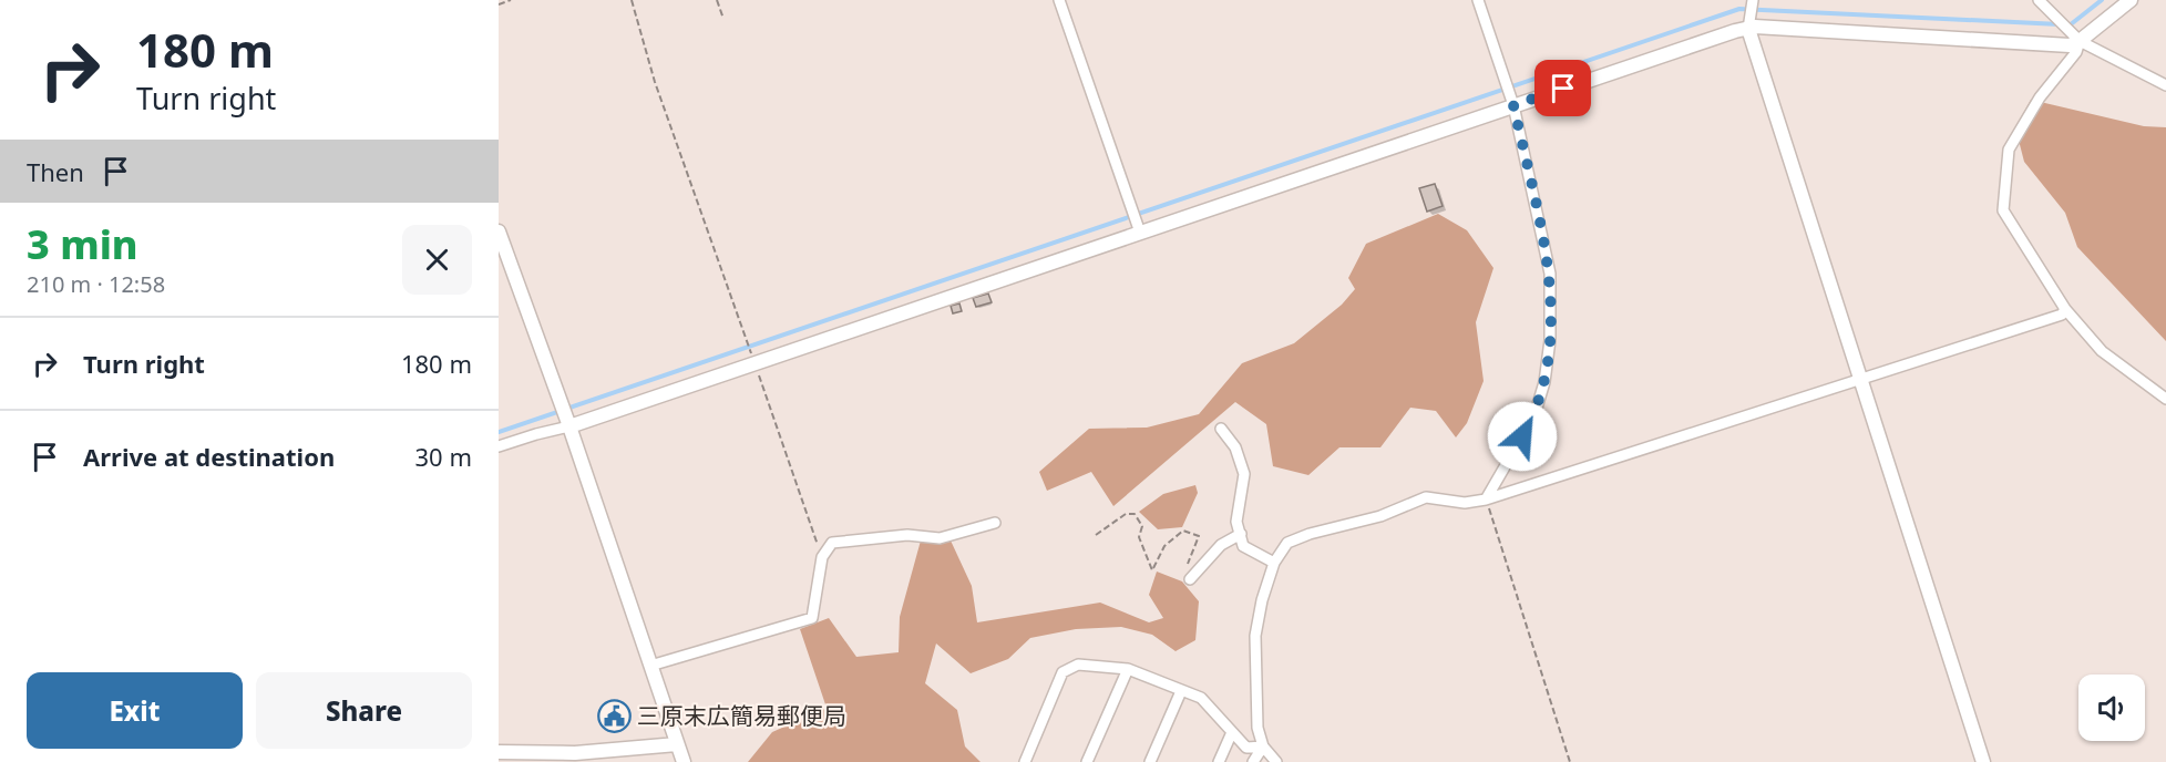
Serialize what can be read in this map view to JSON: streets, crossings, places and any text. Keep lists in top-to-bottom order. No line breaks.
{"places":{"public building":["三原末広簡易郵便局"]},"page":{"turn":["180 m","Turn right"],"then":"Then","heading":["3 min","210 m · 12:58"],"list":[{"name":"Turn right","value":"180 m"},{"name":"Arrive at destination","value":"30 m"}],"buttons":["Exit","Share"]}}
